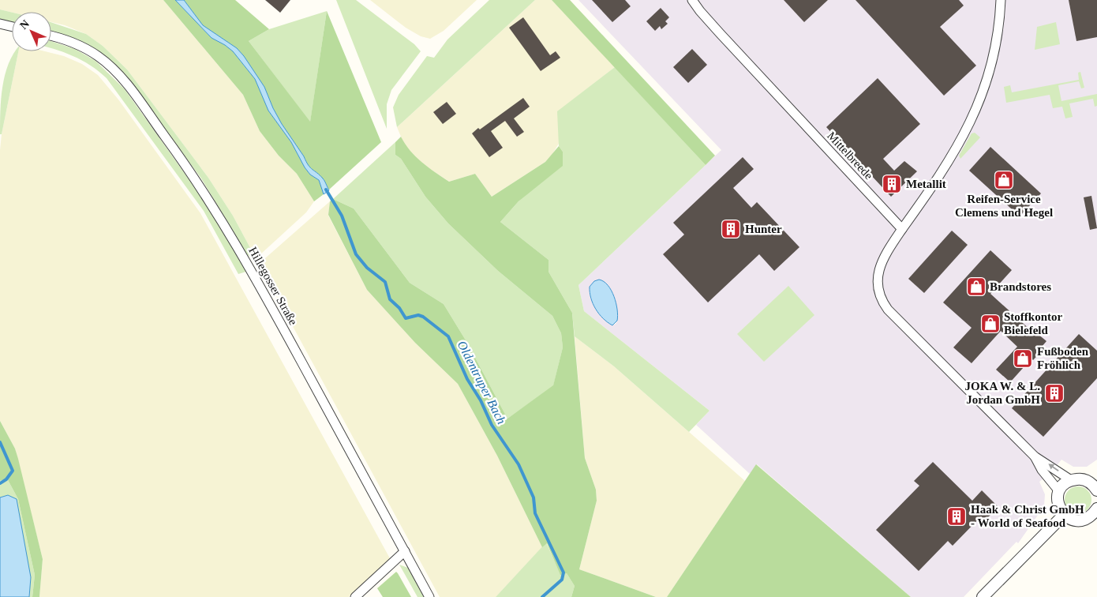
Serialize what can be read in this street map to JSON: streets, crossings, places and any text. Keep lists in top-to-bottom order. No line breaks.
{"streets":{"street":["Mittelbreede","Hillegosser Straße"]},"water":["Oldentruper Bach"],"places":{"shop":["Reifen-Service Clemens und Hegel","Brandstores","Stoffkontor Bielefeld","Fußboden Fröhlich"],"building":["Metallit","Hunter","JOKA W. & L. Jordan GmbH","Haak & Christ GmbH - World of Seafood"]},"north":"top left"}
